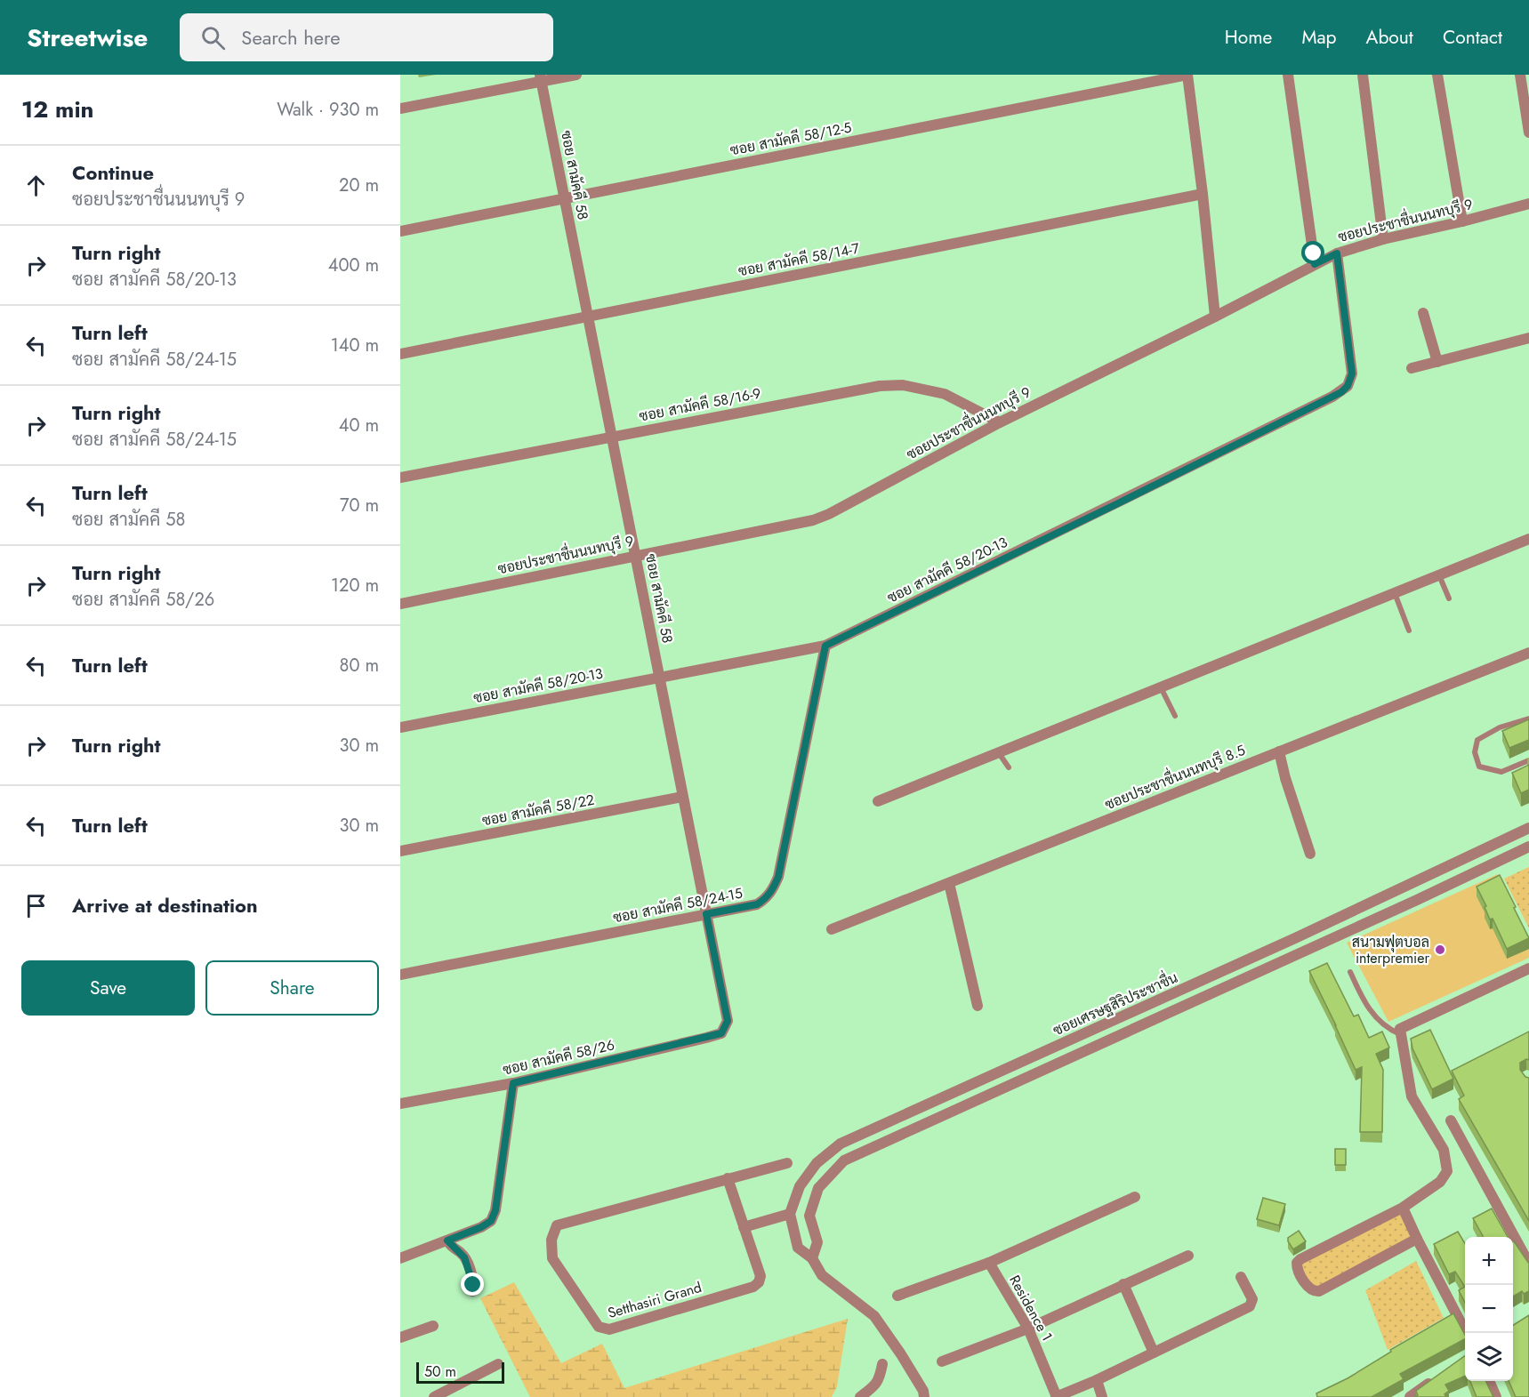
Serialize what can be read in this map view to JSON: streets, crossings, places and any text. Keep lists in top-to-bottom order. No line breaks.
{"streets":{"street":["ซอย สามัคคี 58/12-5","ซอย สามัคคี 58","ซอยประชาชื่นนนทบุรี 9","ซอย สามัคคี 58/14-7","ซอย สามัคคี 58/16-9","ซอย สามัคคี 58/20-13","ซอยประชาชื่นนนทบุรี 8.5","ซอย สามัคคี 58/22","ซอย สามัคคี 58/24-15","ซอยเศรษฐสิริประชาชื่น","ซอย สามัคคี 58/26","Setthasiri Grand","Residence 1"]},"crossings":[["ซอย สามัคคี 58/12-5","ซอย สามัคคี 58"],["ซอย สามัคคี 58","ซอยประชาชื่นนนทบุรี 9"],["ซอย สามัคคี 58","ซอย สามัคคี 58/14-7"],["ซอย สามัคคี 58","ซอย สามัคคี 58/16-9"],["ซอย สามัคคี 58","ซอย สามัคคี 58/20-13"],["ซอย สามัคคี 58","ซอย สามัคคี 58/22"],["ซอย สามัคคี 58","ซอย สามัคคี 58/24-15"],["ซอย สามัคคี 58","ซอย สามัคคี 58/26"],["ซอยประชาชื่นนนทบุรี 9","ซอย สามัคคี 58/16-9"],["ซอยประชาชื่นนนทบุรี 9","ซอย สามัคคี 58/20-13"],["ซอย สามัคคี 58/20-13","ซอย สามัคคี 58/24-15"]],"places":["สนามฟุตบอล interpremier"],"scale_bar":"50 m","page":{"header":"Streetwise","search":"Search here","nav":["Home","Map","About","Contact"],"heading":["12 min","Walk · 930 m"],"list":[["Continue","ซอยประชาชื่นนนทบุรี 9","20 m"],["Turn right","ซอย สามัคคี 58/20-13","400 m"],["Turn left","ซอย สามัคคี 58/24-15","140 m"],["Turn right","ซอย สามัคคี 58/24-15","40 m"],["Turn left","ซอย สามัคคี 58","70 m"],["Turn right","ซอย สามัคคี 58/26","120 m"],["Turn left","80 m"],["Turn right","30 m"],["Turn left","30 m"],"Arrive at destination"],"buttons":["Save","Share"],"map_buttons":["+","−"],"scale":"50 m"}}
